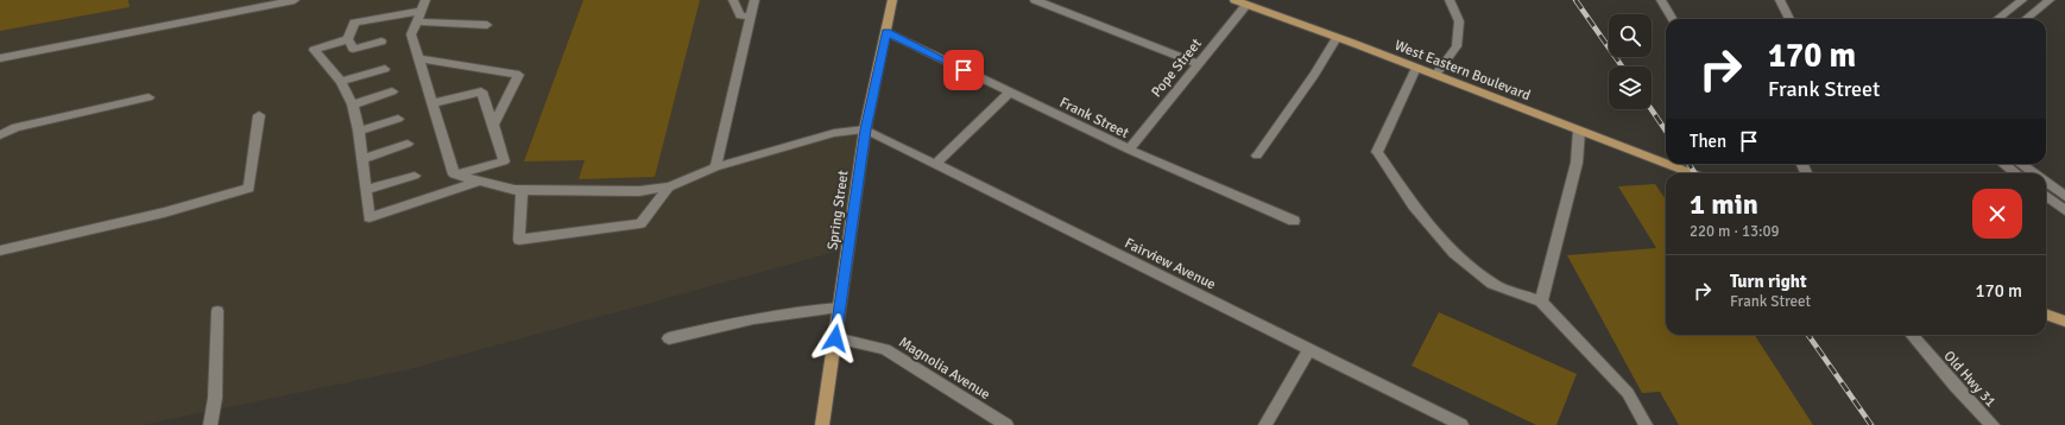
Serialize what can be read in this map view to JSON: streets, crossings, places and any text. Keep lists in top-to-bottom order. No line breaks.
{"streets":{"main road":["West Eastern Boulevard","Spring Street"],"street":["Pope Street","Frank Street","Fairview Avenue","Magnolia Avenue","Old Hwy 31"]},"crossings":[["Pope Street","West Eastern Boulevard"],["Pope Street","Frank Street"],["Frank Street","Spring Street"],["Spring Street","Fairview Avenue"],["Spring Street","Magnolia Avenue"]],"page":{"turn":["170 m","Frank Street"],"then":"Then","heading":["1 min","220 m · 13:09"],"list":[{"name":"Turn right","note":"Frank Street","value":"170 m"}]}}
